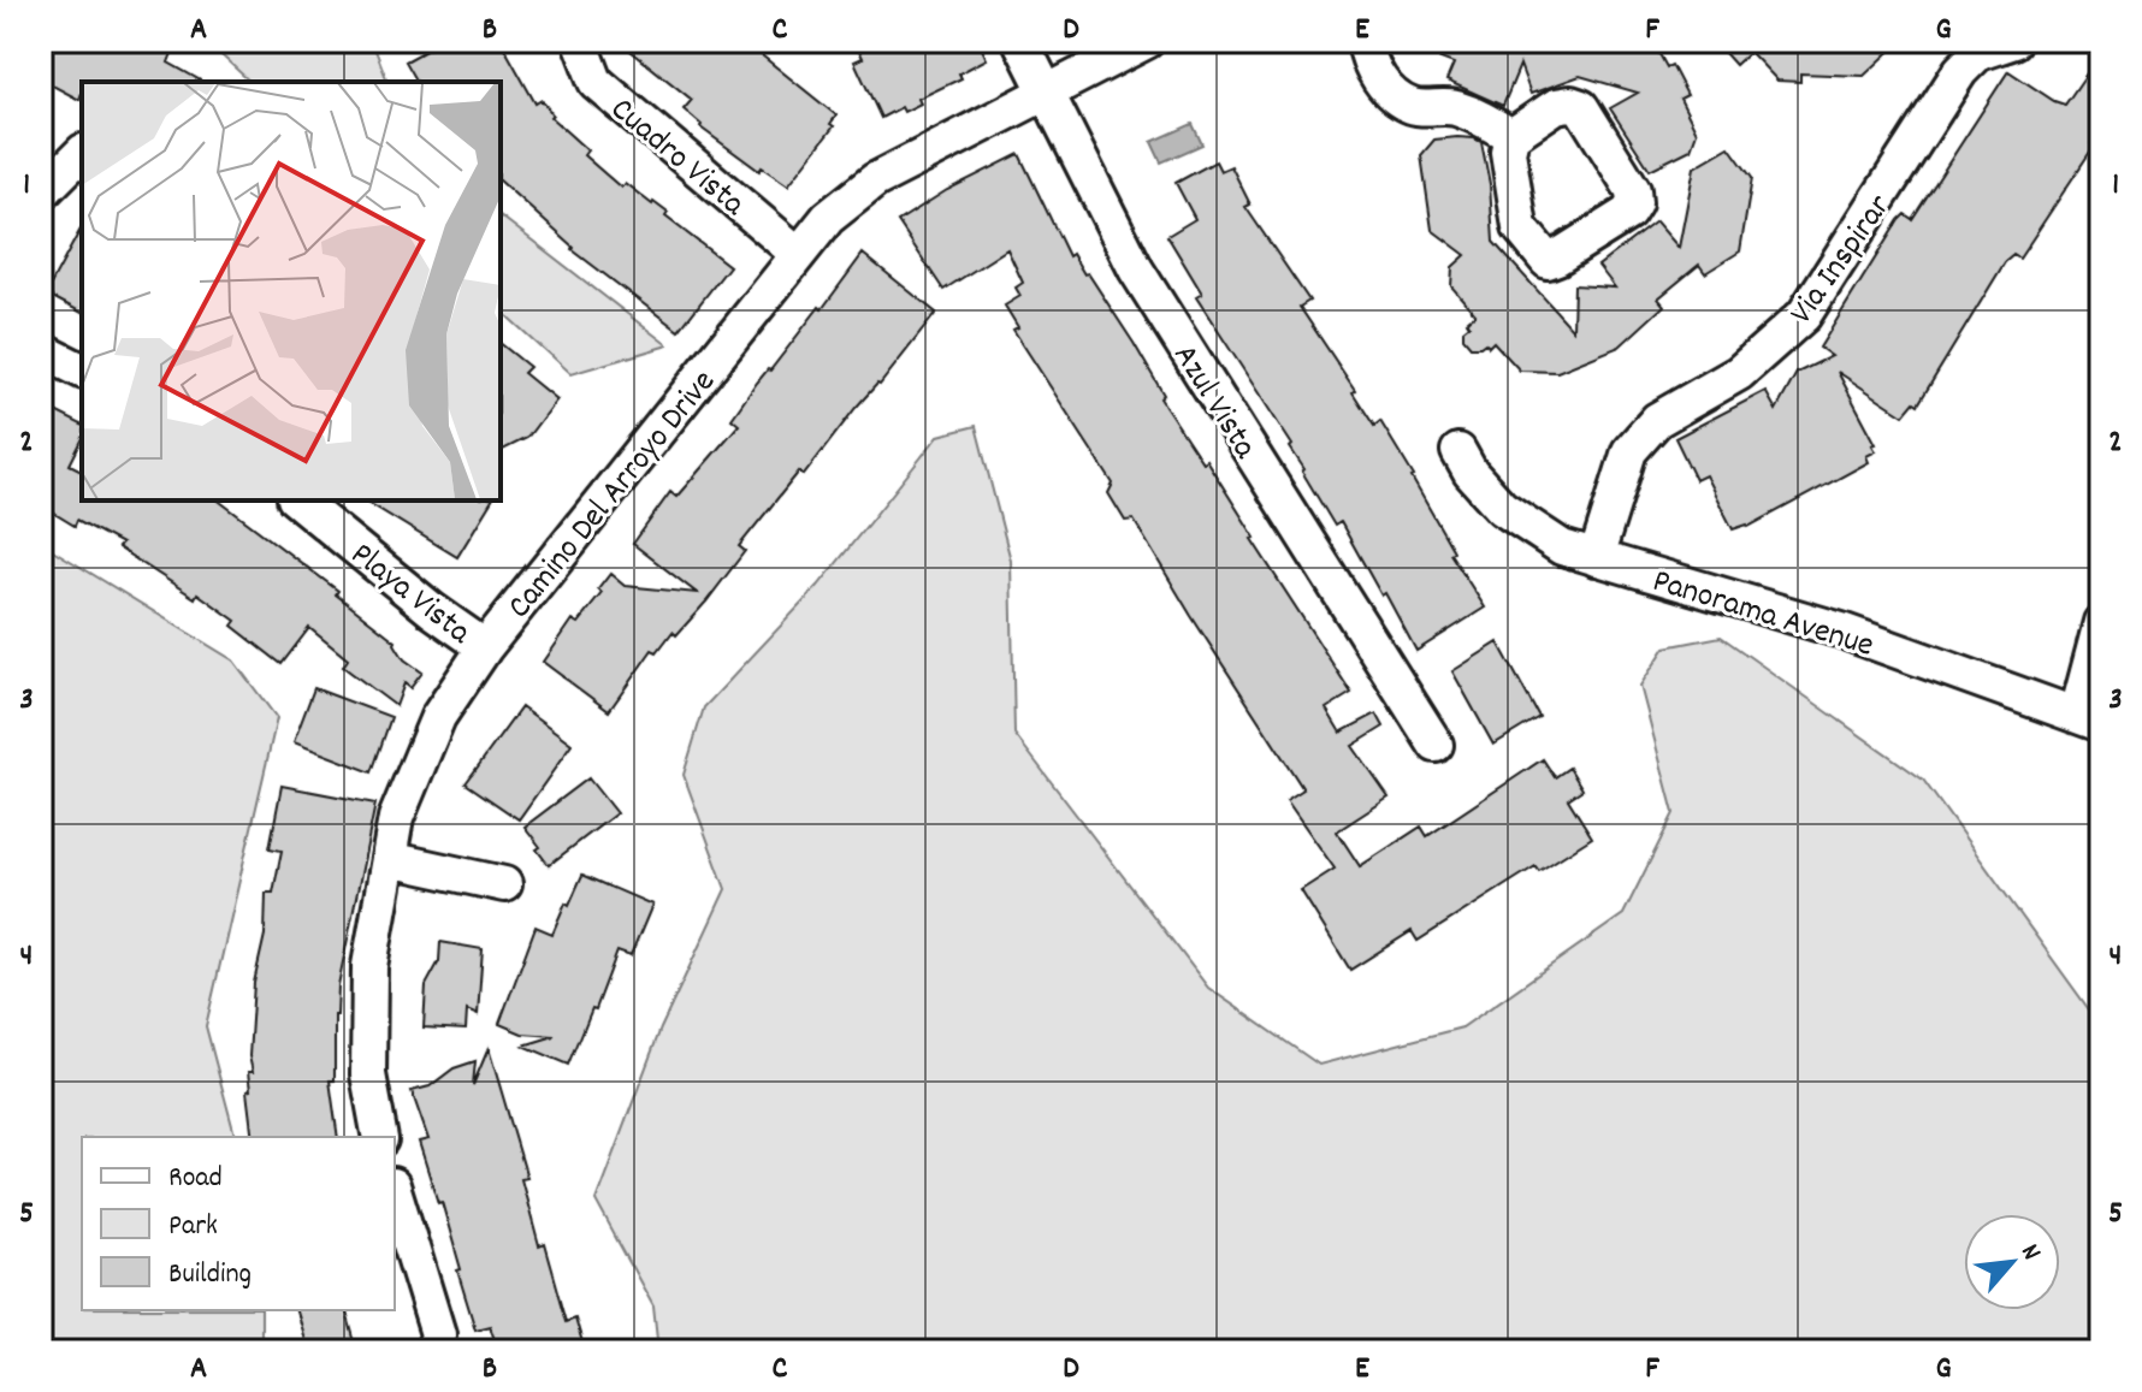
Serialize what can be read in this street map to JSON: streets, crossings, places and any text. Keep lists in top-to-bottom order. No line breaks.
{"streets":{"street":["Cuadro Vista","Via Inspirar","Azul Vista","Camino Del Arroyo Drive","Playa Vista","Panorama Avenue"]},"crossings":[["Cuadro Vista","Camino Del Arroyo Drive"],["Via Inspirar","Panorama Avenue"],["Azul Vista","Camino Del Arroyo Drive"],["Camino Del Arroyo Drive","Playa Vista"]],"legend":["Road","Park","Building"],"north":"top right","grid":{"columns":["A","B","C","D","E","F","G"],"rows":["1","2","3","4","5"]}}
